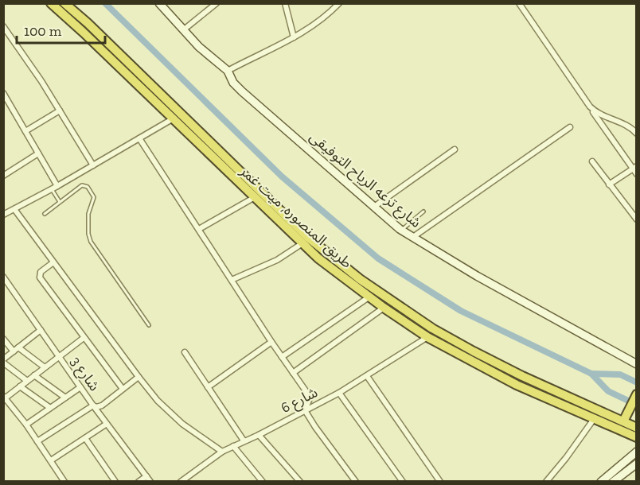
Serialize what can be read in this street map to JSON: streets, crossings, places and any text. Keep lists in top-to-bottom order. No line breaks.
{"streets":{"highway":["طريق المنصوره, ميت غمر"],"main road":["شارع ترعه الرياح التوفيقى"],"street":["شارع 3","شارع 6"]},"crossings":[["طريق المنصوره, ميت غمر","شارع 6"]],"scale_bar":"100 m"}
